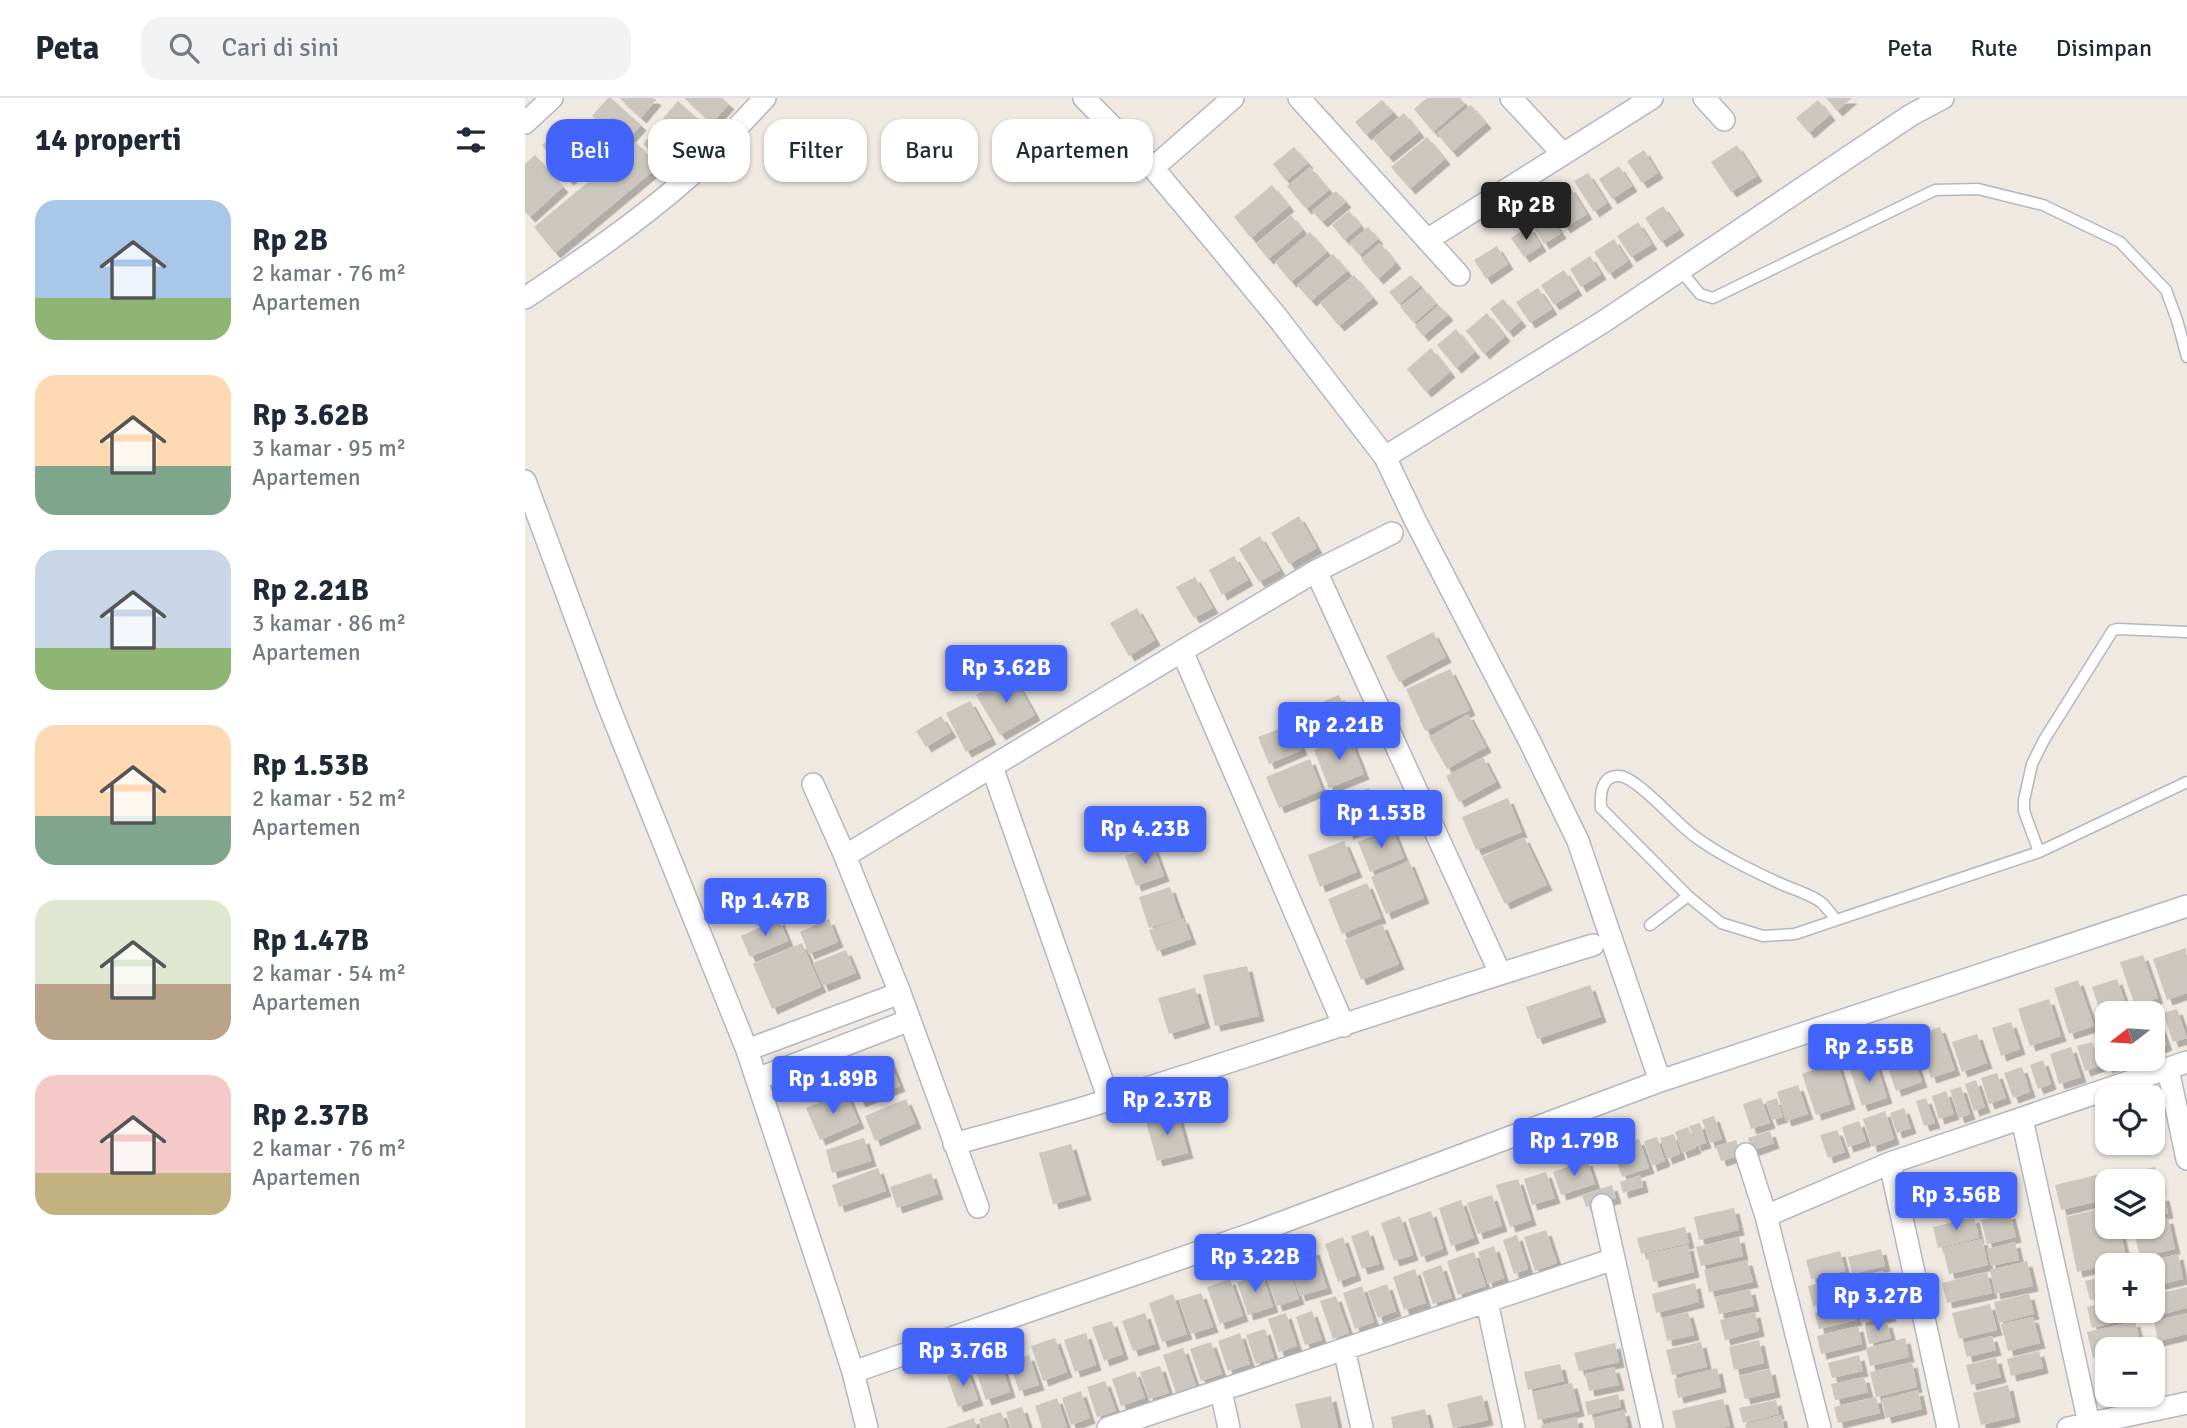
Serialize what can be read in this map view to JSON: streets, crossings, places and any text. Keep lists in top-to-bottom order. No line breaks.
{"north":"left","page":{"header":"Peta","search":"Cari di sini","nav":["Peta","Rute","Disimpan"],"heading":"14 properti","chip":["Beli","Sewa","Filter","Baru","Apartemen"],"list":[{"name":"Rp 2B","note":"2 kamar · 76 m² · Apartemen"},{"name":"Rp 3.62B","note":"3 kamar · 95 m² · Apartemen"},{"name":"Rp 2.21B","note":"3 kamar · 86 m² · Apartemen"},{"name":"Rp 1.53B","note":"2 kamar · 52 m² · Apartemen"},{"name":"Rp 1.47B","note":"2 kamar · 54 m² · Apartemen"},{"name":"Rp 2.37B","note":"2 kamar · 76 m² · Apartemen"}],"price":["Rp 2B","Rp 3.62B","Rp 2.21B","Rp 1.53B","Rp 4.23B","Rp 1.47B","Rp 2.55B","Rp 1.89B","Rp 2.37B","Rp 1.79B","Rp 3.56B","Rp 3.22B","Rp 3.27B","Rp 3.76B"],"map_buttons":["+","−"]}}
